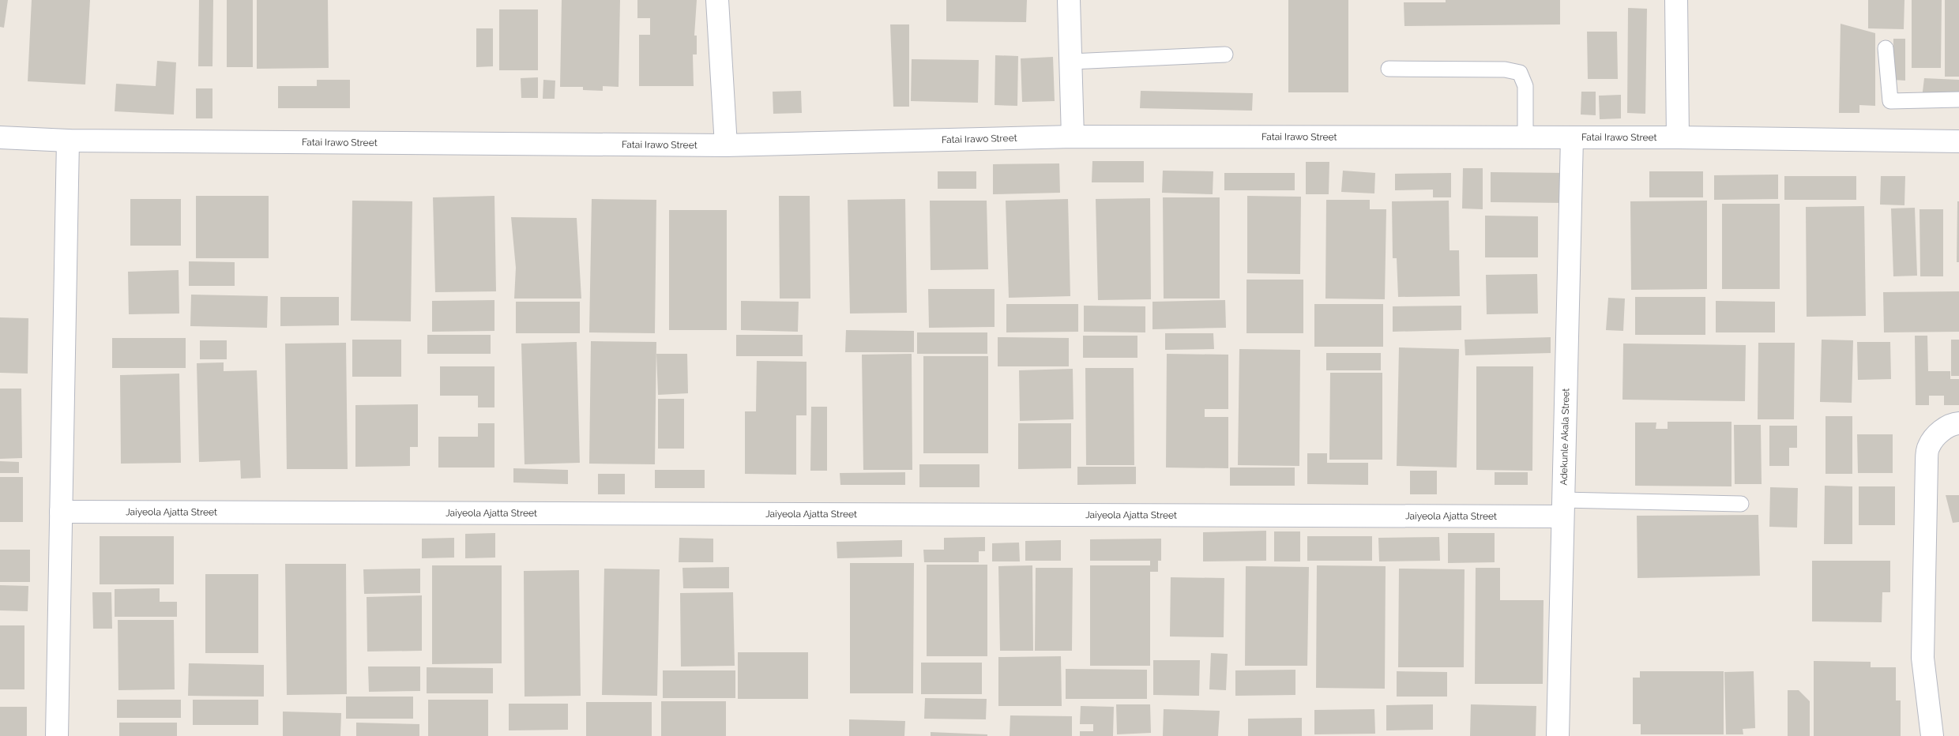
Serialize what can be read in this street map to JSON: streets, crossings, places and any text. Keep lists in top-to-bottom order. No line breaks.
{"streets":{"street":["Fatai Irawo Street","Adekunle Akala Street","Jaiyeola Ajatta Street"]},"crossings":[["Fatai Irawo Street","Adekunle Akala Street"],["Adekunle Akala Street","Jaiyeola Ajatta Street"]]}
